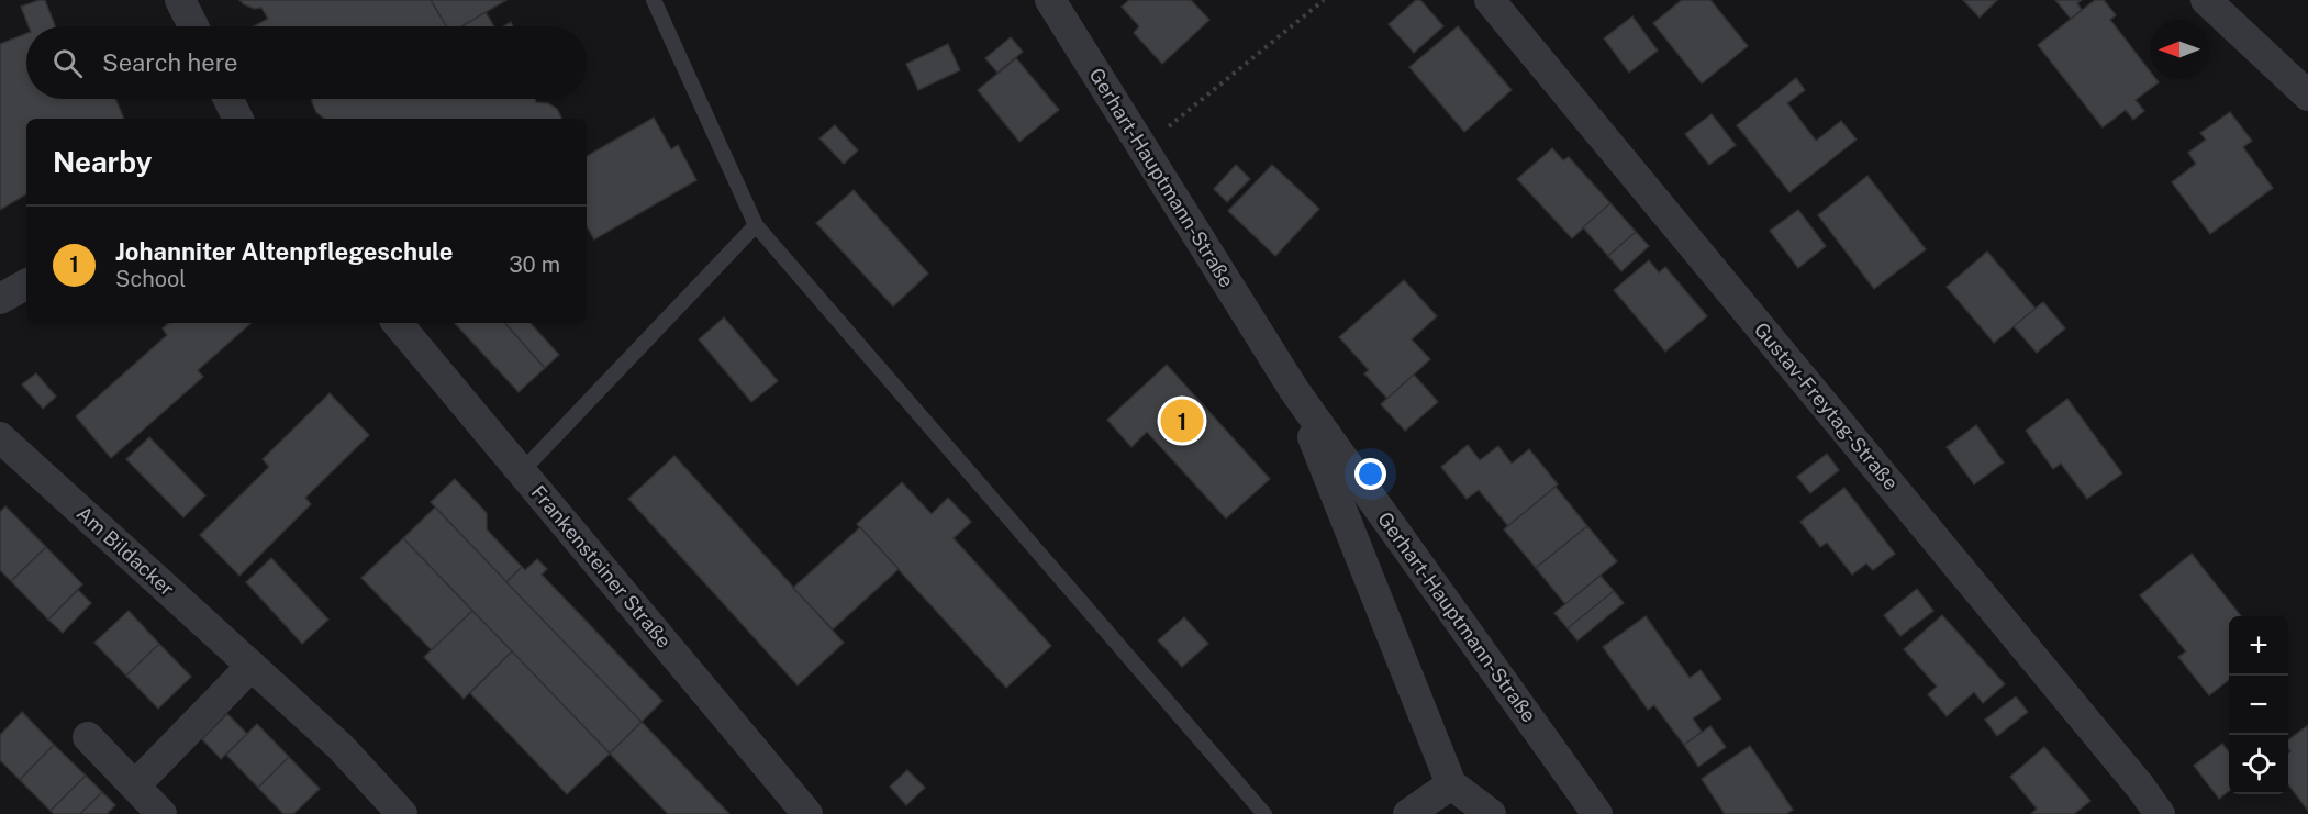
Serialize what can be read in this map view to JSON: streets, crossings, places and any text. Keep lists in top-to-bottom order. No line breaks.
{"streets":{"street":["Gerhart-Hauptmann-Straße","Gustav-Freytag-Straße","Am Bildacker","Frankensteiner Straße"]},"north":"left","page":{"search":"Search here","heading":"Nearby","list":[{"mark":"1","name":"Johanniter Altenpflegeschule","note":"School","value":"30 m"}],"pins":"1","map_buttons":["+","−"]}}
